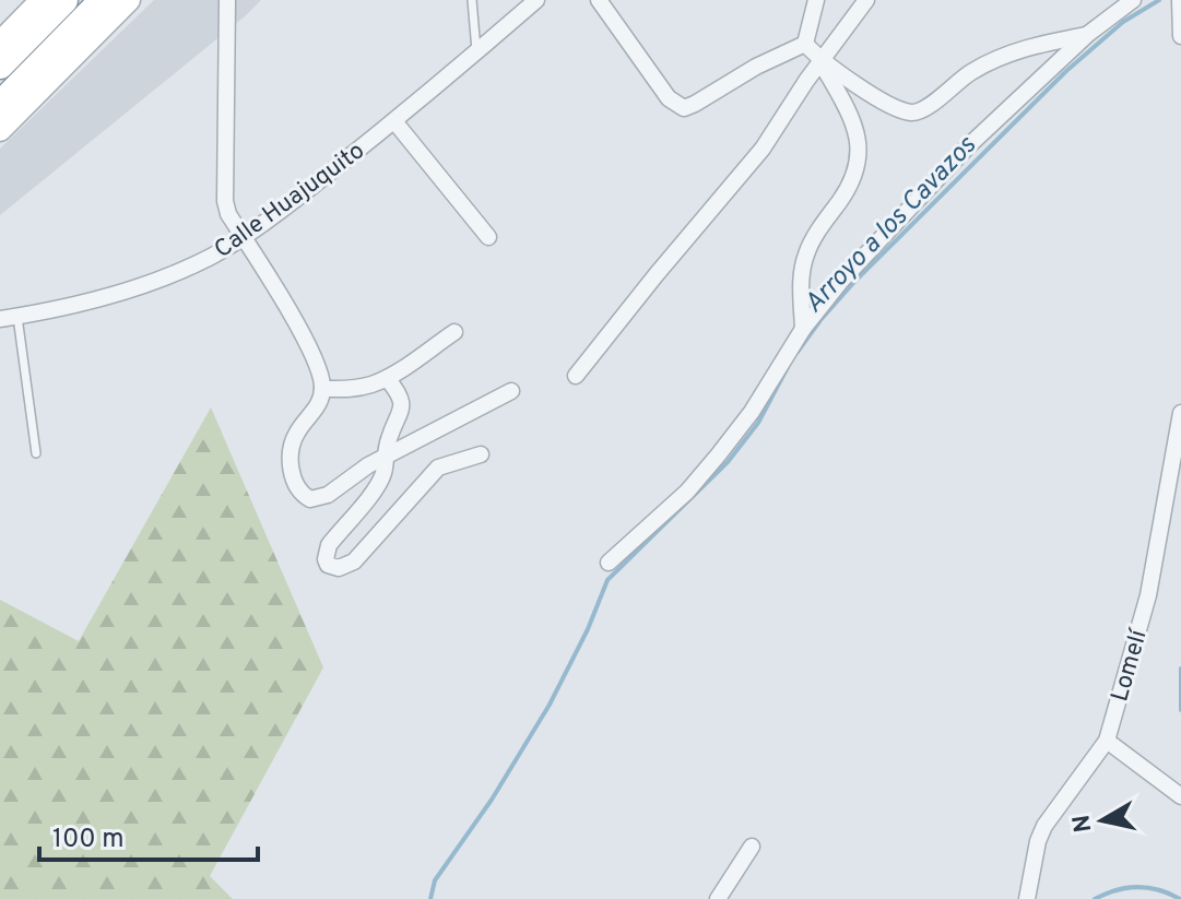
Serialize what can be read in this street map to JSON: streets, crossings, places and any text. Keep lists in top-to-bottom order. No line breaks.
{"streets":{"street":["Calle Huajuquito","Lomelí"]},"water":["Arroyo a los Cavazos"],"scale_bar":"100 m","north":"left"}
